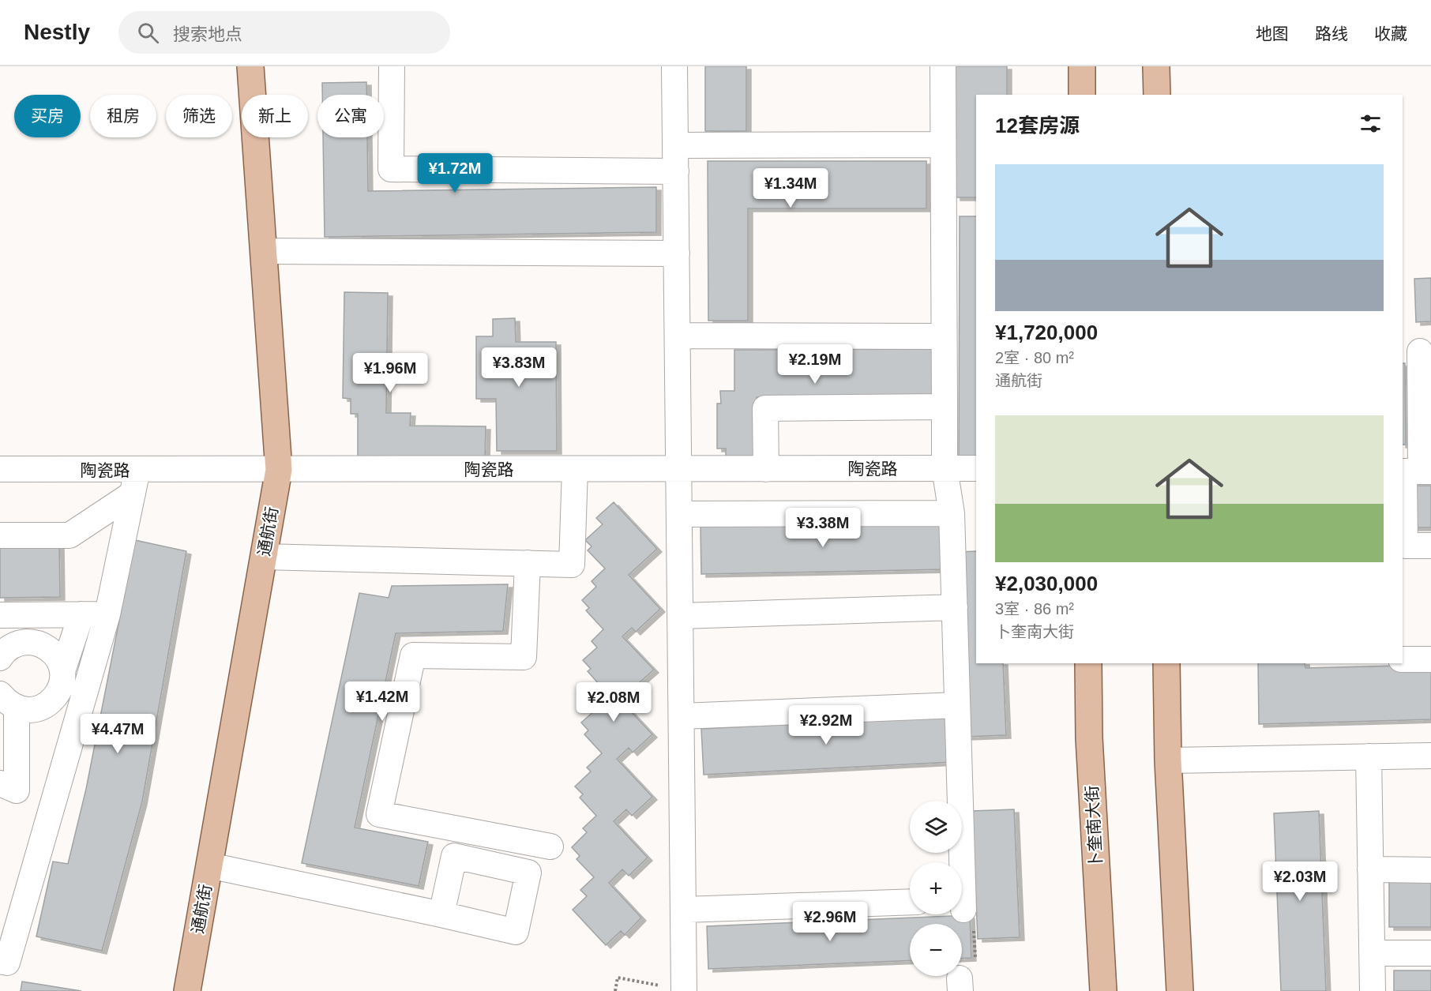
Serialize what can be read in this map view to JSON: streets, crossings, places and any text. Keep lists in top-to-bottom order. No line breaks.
{"streets":{"main road":["通航街","卜奎南大街"],"street":["陶瓷路"]},"crossings":[["陶瓷路","通航街"]],"page":{"header":"Nestly","search":"搜索地点","nav":["地图","路线","收藏"],"chip":["买房","租房","筛选","新上","公寓"],"heading":"12套房源","list":[{"name":"¥1,720,000","note":"2室 · 80 m² · 通航街"},{"name":"¥2,030,000","note":"3室 · 86 m² · 卜奎南大街"}],"price":["¥1.72M","¥1.34M","¥2.19M","¥3.83M","¥1.96M","¥3.38M","¥1.42M","¥2.08M","¥2.92M","¥4.47M","¥2.03M","¥2.96M"],"map_buttons":["+","−"]}}
